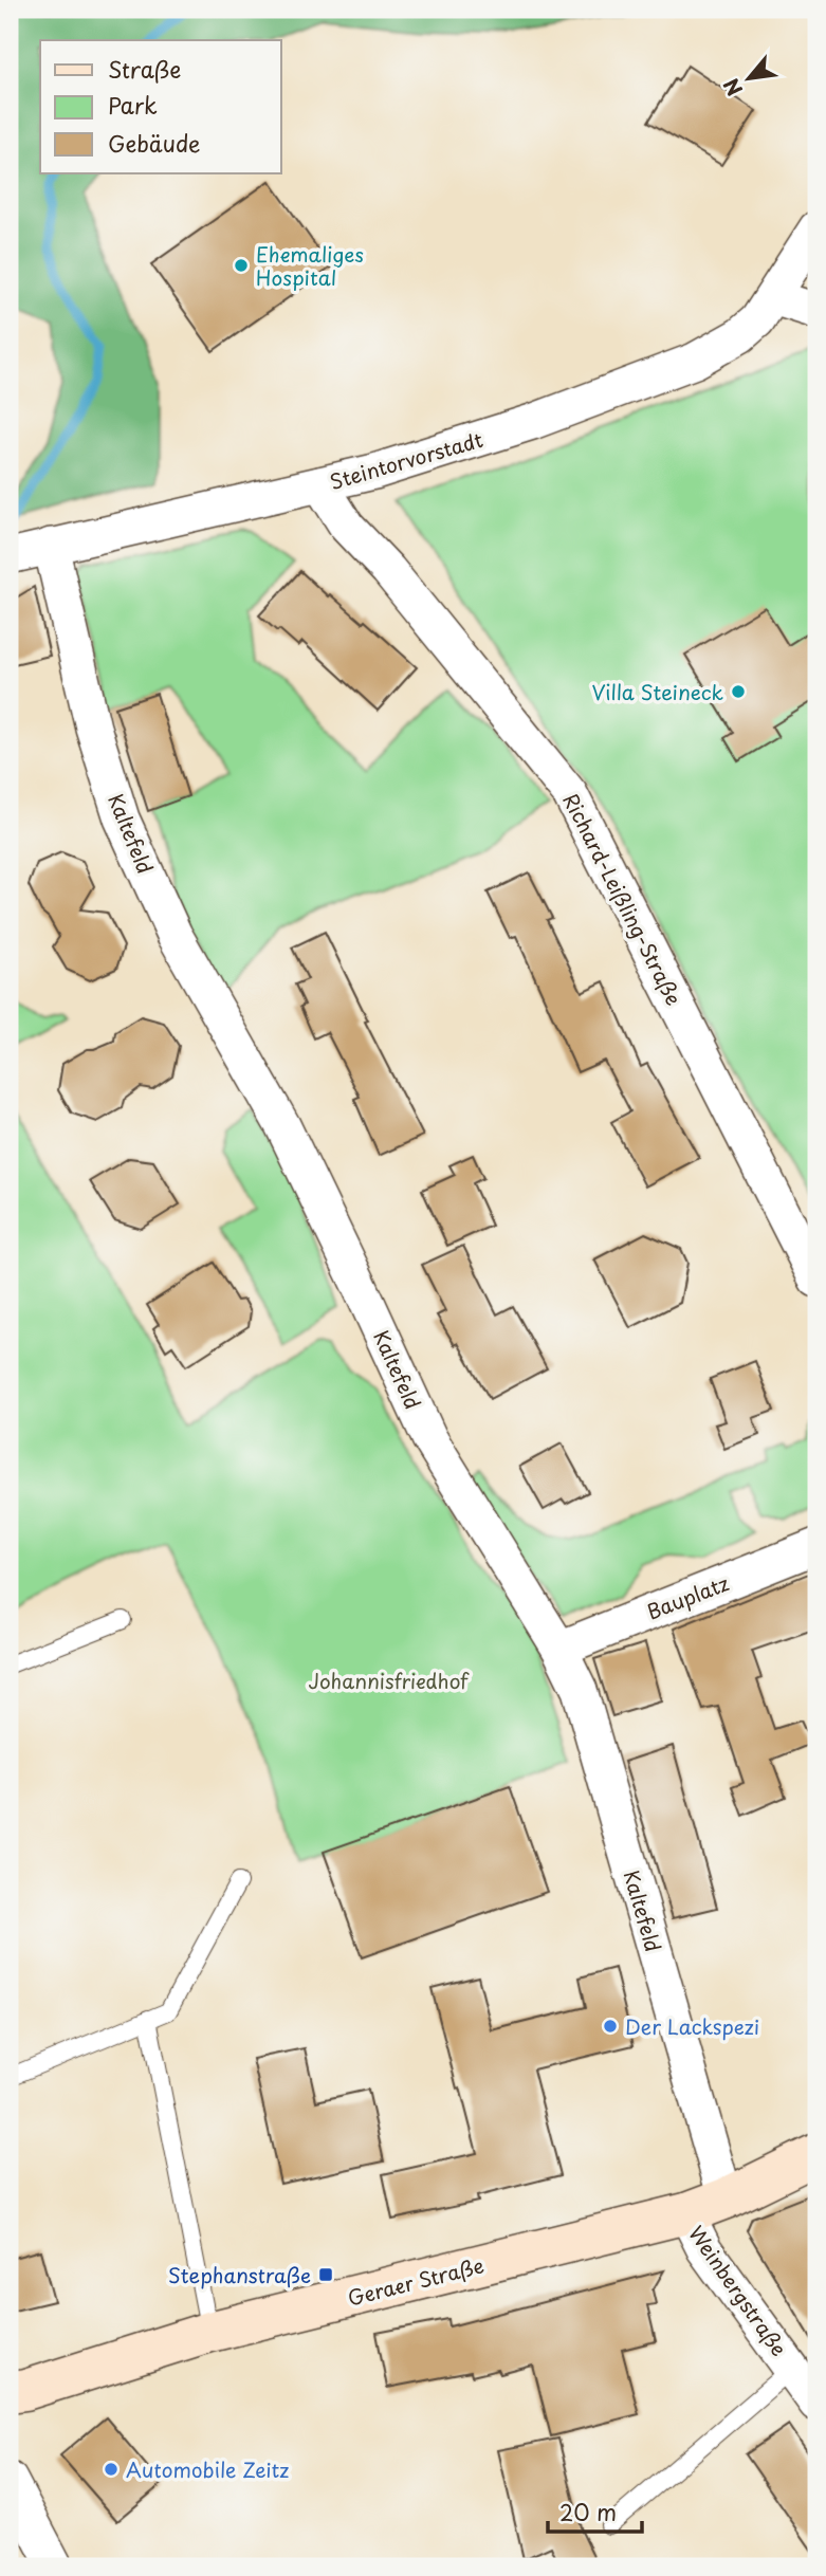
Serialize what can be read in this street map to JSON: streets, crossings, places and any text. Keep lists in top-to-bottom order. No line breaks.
{"streets":{"street":["Steintorvorstadt","Kaltefeld","Richard-Leißling-Straße","Bauplatz","Geraer Straße","Weinbergstraße"]},"crossings":[["Steintorvorstadt","Kaltefeld"],["Steintorvorstadt","Richard-Leißling-Straße"],["Kaltefeld","Bauplatz"],["Kaltefeld","Geraer Straße"],["Geraer Straße","Weinbergstraße"]],"parks":["Johannisfriedhof"],"places":{"other":["Ehemaliges Hospital","Villa Steineck","Der Lackspezi","Automobile Zeitz"],"transit":["Stephanstraße"]},"legend":["Straße","Park","Gebäude"],"scale_bar":"20 m","north":"bottom left"}
